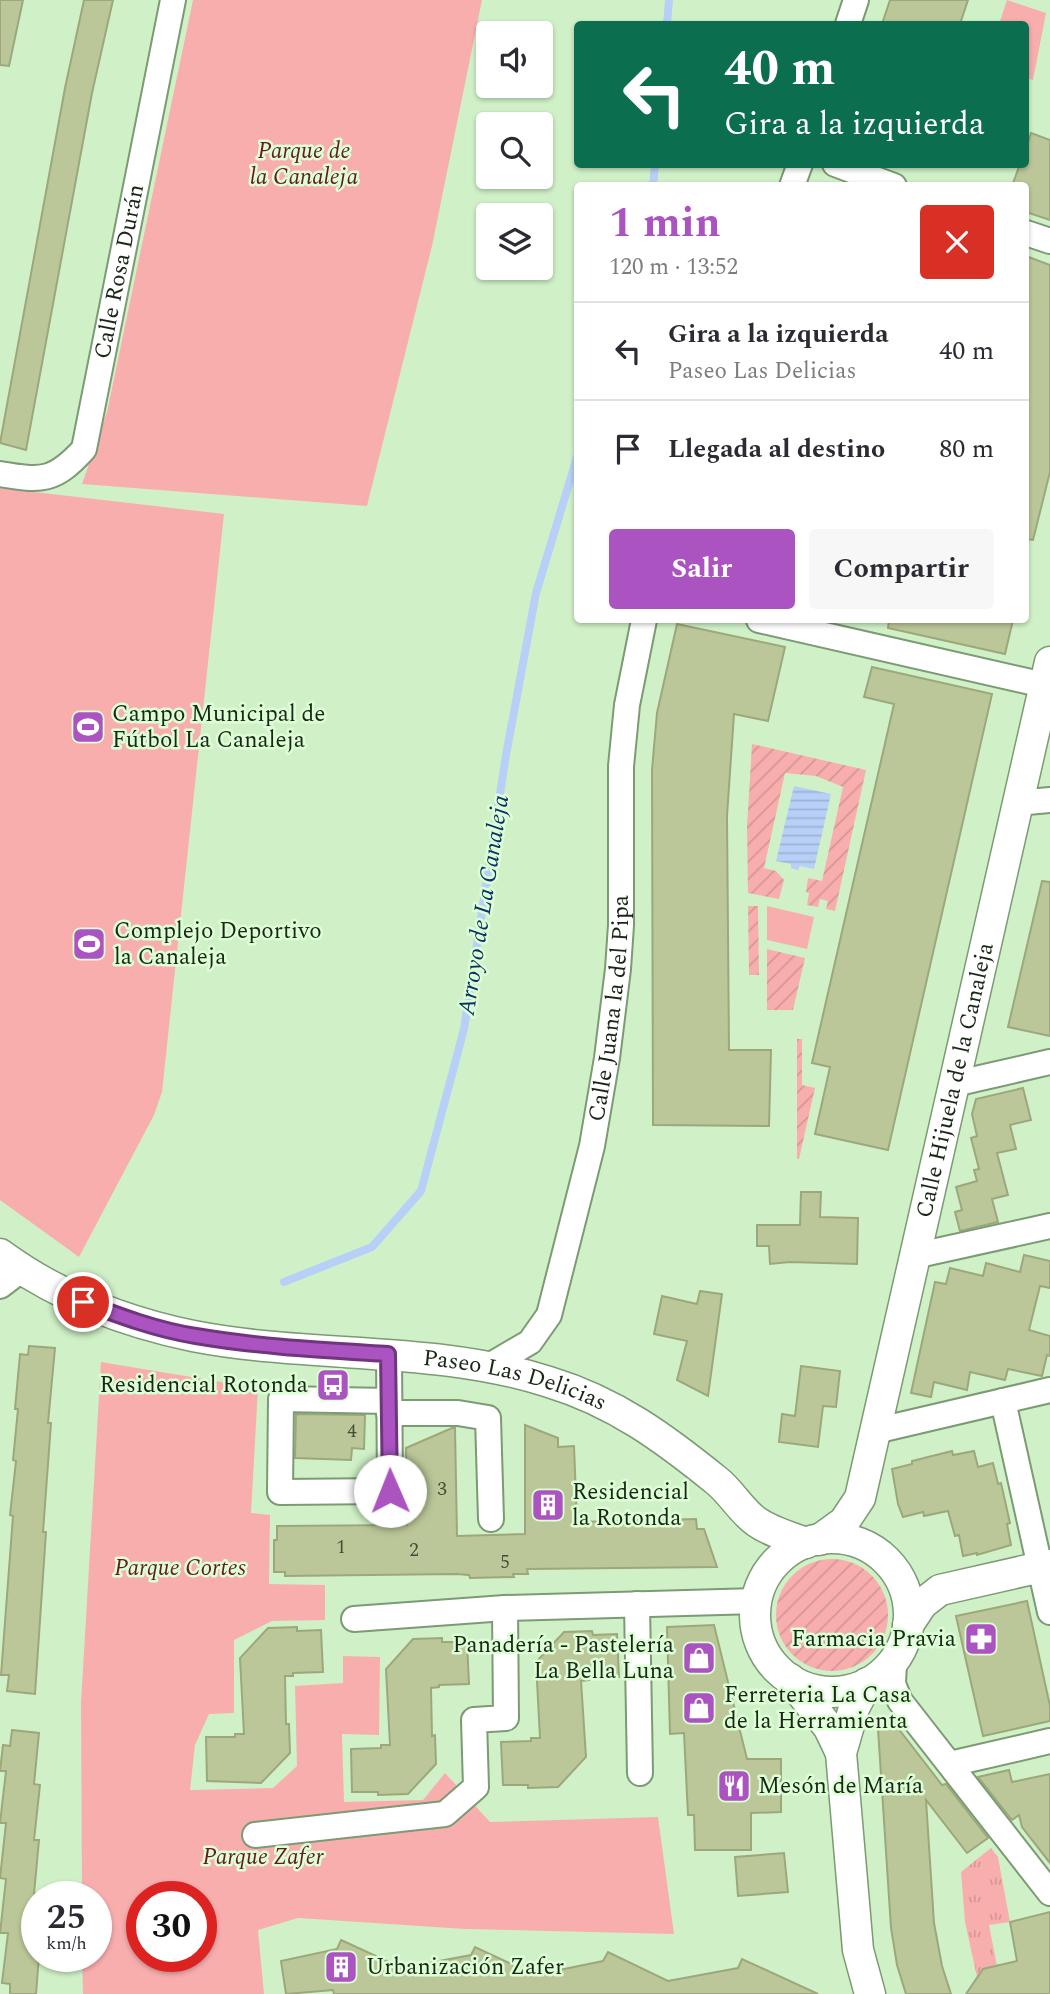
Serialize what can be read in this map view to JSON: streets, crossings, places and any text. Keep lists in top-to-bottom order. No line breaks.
{"streets":{"street":["Calle Rosa Durán","Calle Juana la del Pipa","Calle Hijuela de la Canaleja","Paseo Las Delicias"]},"crossings":[["Calle Juana la del Pipa","Paseo Las Delicias"],["Calle Hijuela de la Canaleja","Paseo Las Delicias"]],"water":["Arroyo de La Canaleja"],"parks":["Parque de la Canaleja","Parque Cortes","Parque Zafer"],"places":{"sports":["Campo Municipal de Fútbol La Canaleja","Complejo Deportivo la Canaleja"],"bus stop":["Residencial Rotonda"],"building":["Residencial la Rotonda","Urbanización Zafer"],"pharmacy":["Farmacia Pravia"],"shop":["Panadería - Pastelería La Bella Luna","Ferreteria La Casa de la Herramienta"],"restaurant":["Mesón de María"]},"house_numbers":["4","3","1","2","5"],"page":{"turn":["40 m","Gira a la izquierda"],"heading":["1 min","120 m · 13:52"],"list":[{"name":"Gira a la izquierda","note":"Paseo Las Delicias","value":"40 m"},{"name":"Llegada al destino","value":"80 m"}],"buttons":["Salir","Compartir"],"speed":"25 km/h","limit":"30"}}
